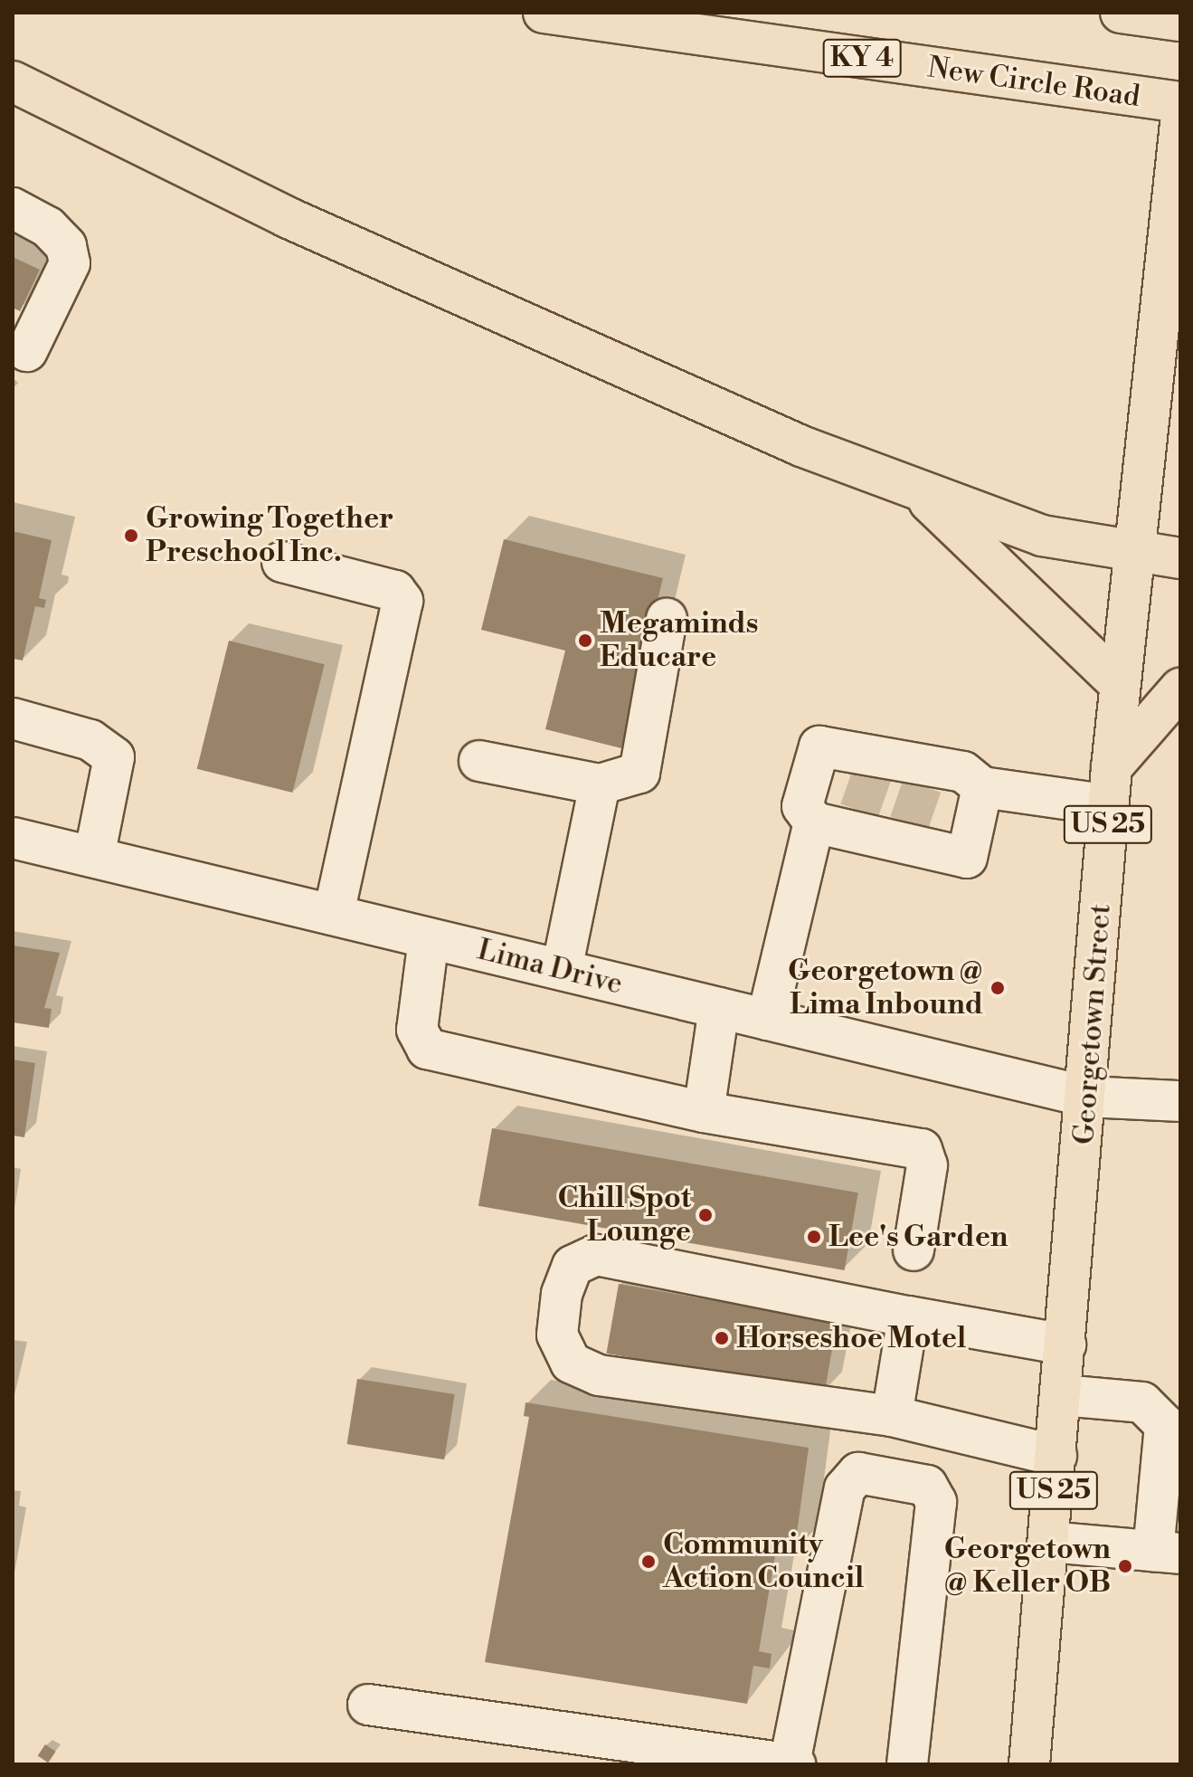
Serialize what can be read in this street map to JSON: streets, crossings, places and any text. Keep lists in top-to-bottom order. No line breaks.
{"streets":{"main road":["KY 4","New Circle Road","US 25","Georgetown Street"],"street":["Lima Drive"]},"crossings":[["Lima Drive","Georgetown Street"]],"places":["Growing Together Preschool Inc.","Megaminds Educare","Georgetown @ Lima Inbound","Chill Spot Lounge","Lee's Garden","Horseshoe Motel","Community Action Council","Georgetown @ Keller OB"]}
